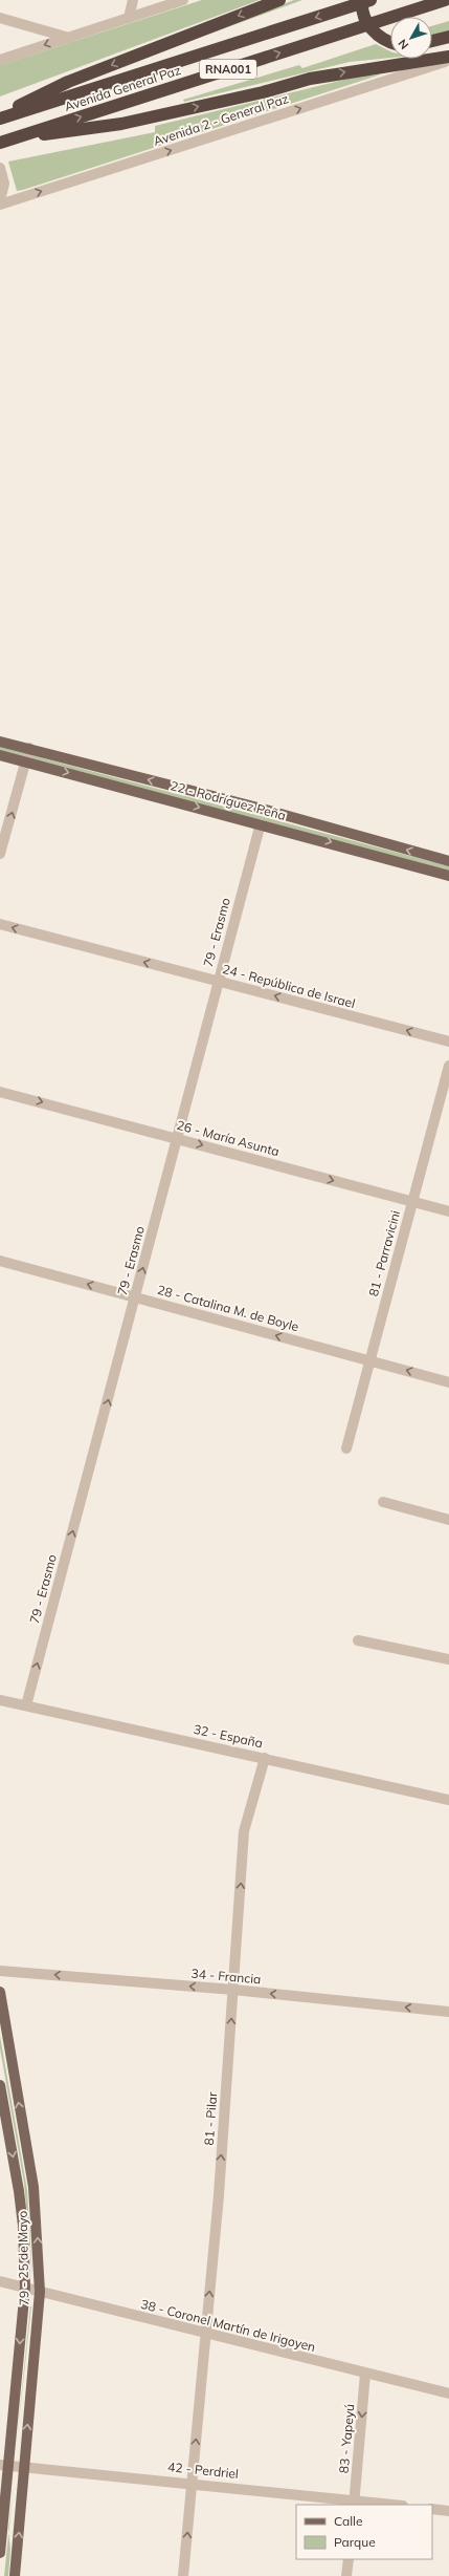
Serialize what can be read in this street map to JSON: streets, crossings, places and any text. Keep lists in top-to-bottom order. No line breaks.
{"streets":{"highway":["RNA001","Avenida General Paz"],"main road":["22 - Rodríguez Peña","79 - 25 de Mayo"],"street":["Avenida 2 - General Paz","79 - Erasmo","24 - República de Israel","26 - María Asunta","81 - Parravicini","28 - Catalina M. de Boyle","32 - España","34 - Francia","81 - Pilar","38 - Coronel Martín de Irigoyen","83 - Yapeyú","42 - Perdriel"]},"crossings":[["22 - Rodríguez Peña","79 - Erasmo"],["79 - Erasmo","24 - República de Israel"],["79 - Erasmo","26 - María Asunta"],["79 - Erasmo","28 - Catalina M. de Boyle"],["79 - Erasmo","32 - España"],["26 - María Asunta","81 - Parravicini"],["81 - Parravicini","28 - Catalina M. de Boyle"],["32 - España","81 - Pilar"],["34 - Francia","81 - Pilar"],["81 - Pilar","38 - Coronel Martín de Irigoyen"],["81 - Pilar","42 - Perdriel"],["79 - 25 de Mayo","38 - Coronel Martín de Irigoyen"],["79 - 25 de Mayo","42 - Perdriel"],["38 - Coronel Martín de Irigoyen","83 - Yapeyú"],["83 - Yapeyú","42 - Perdriel"]],"one_way":["Avenida 2 - General Paz","79 - Erasmo","24 - República de Israel","26 - María Asunta","28 - Catalina M. de Boyle","34 - Francia","81 - Pilar","83 - Yapeyú"],"legend":["Calle","Parque"],"north":"bottom left"}
